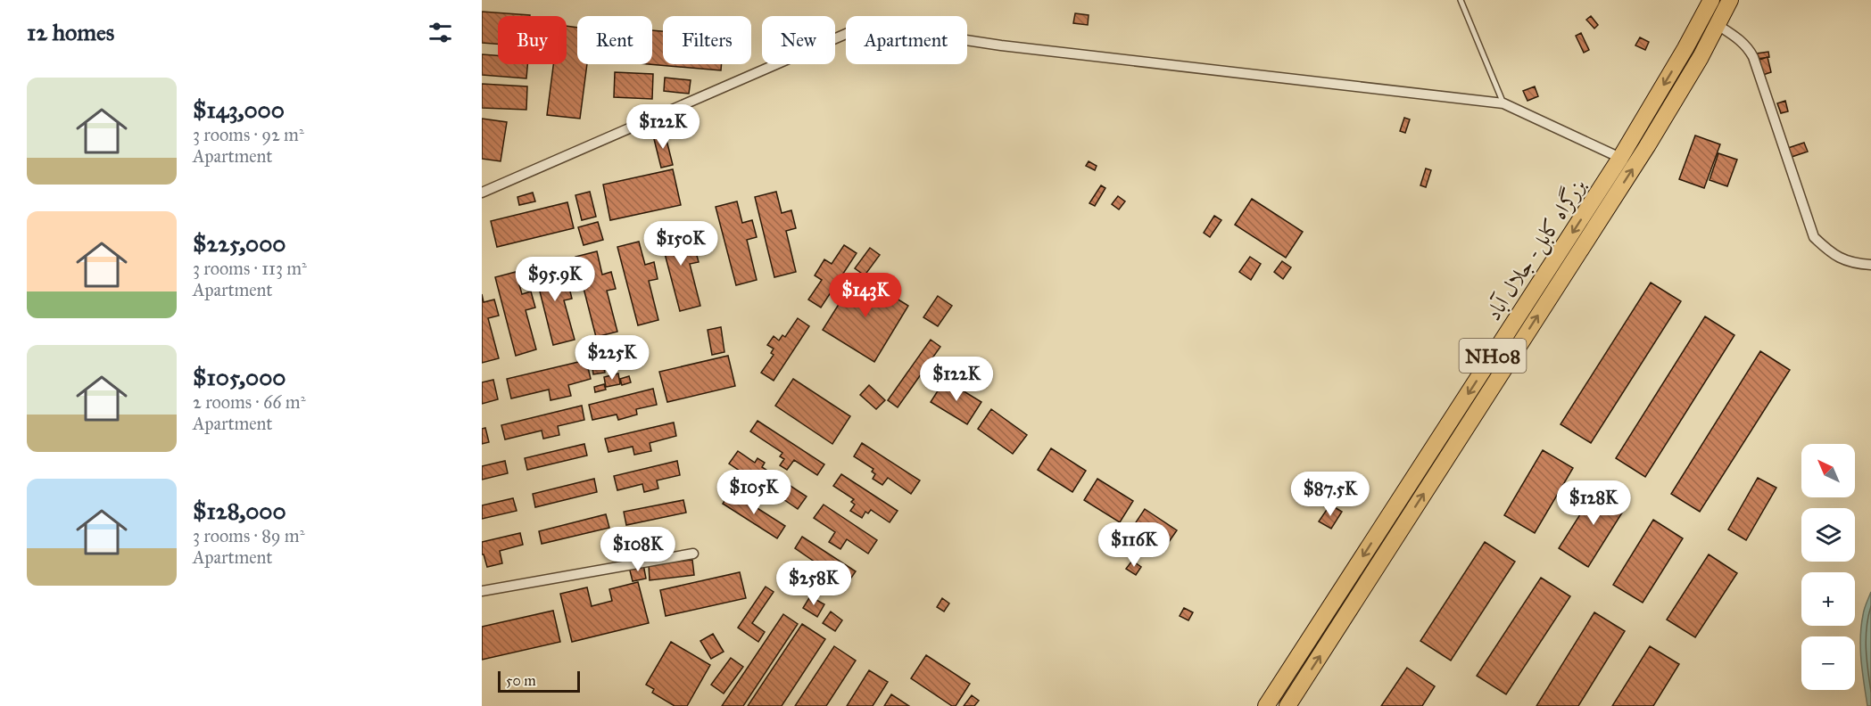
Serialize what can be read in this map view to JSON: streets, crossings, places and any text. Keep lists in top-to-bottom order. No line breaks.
{"streets":{"highway":["بزرگراه کابل- جلال آباد","NH08"]},"scale_bar":"50 m","north":"top left","page":{"heading":"12 homes","chip":["Buy","Rent","Filters","New","Apartment"],"list":[{"name":"$143,000","note":"3 rooms · 92 m² · Apartment"},{"name":"$225,000","note":"3 rooms · 113 m² · Apartment"},{"name":"$105,000","note":"2 rooms · 66 m² · Apartment"},{"name":"$128,000","note":"3 rooms · 89 m² · Apartment"}],"price":["$122K","$150K","$95.9K","$143K","$225K","$122K","$105K","$87.5K","$128K","$116K","$108K","$258K"],"map_buttons":["+","−"],"scale":"50 m"}}
